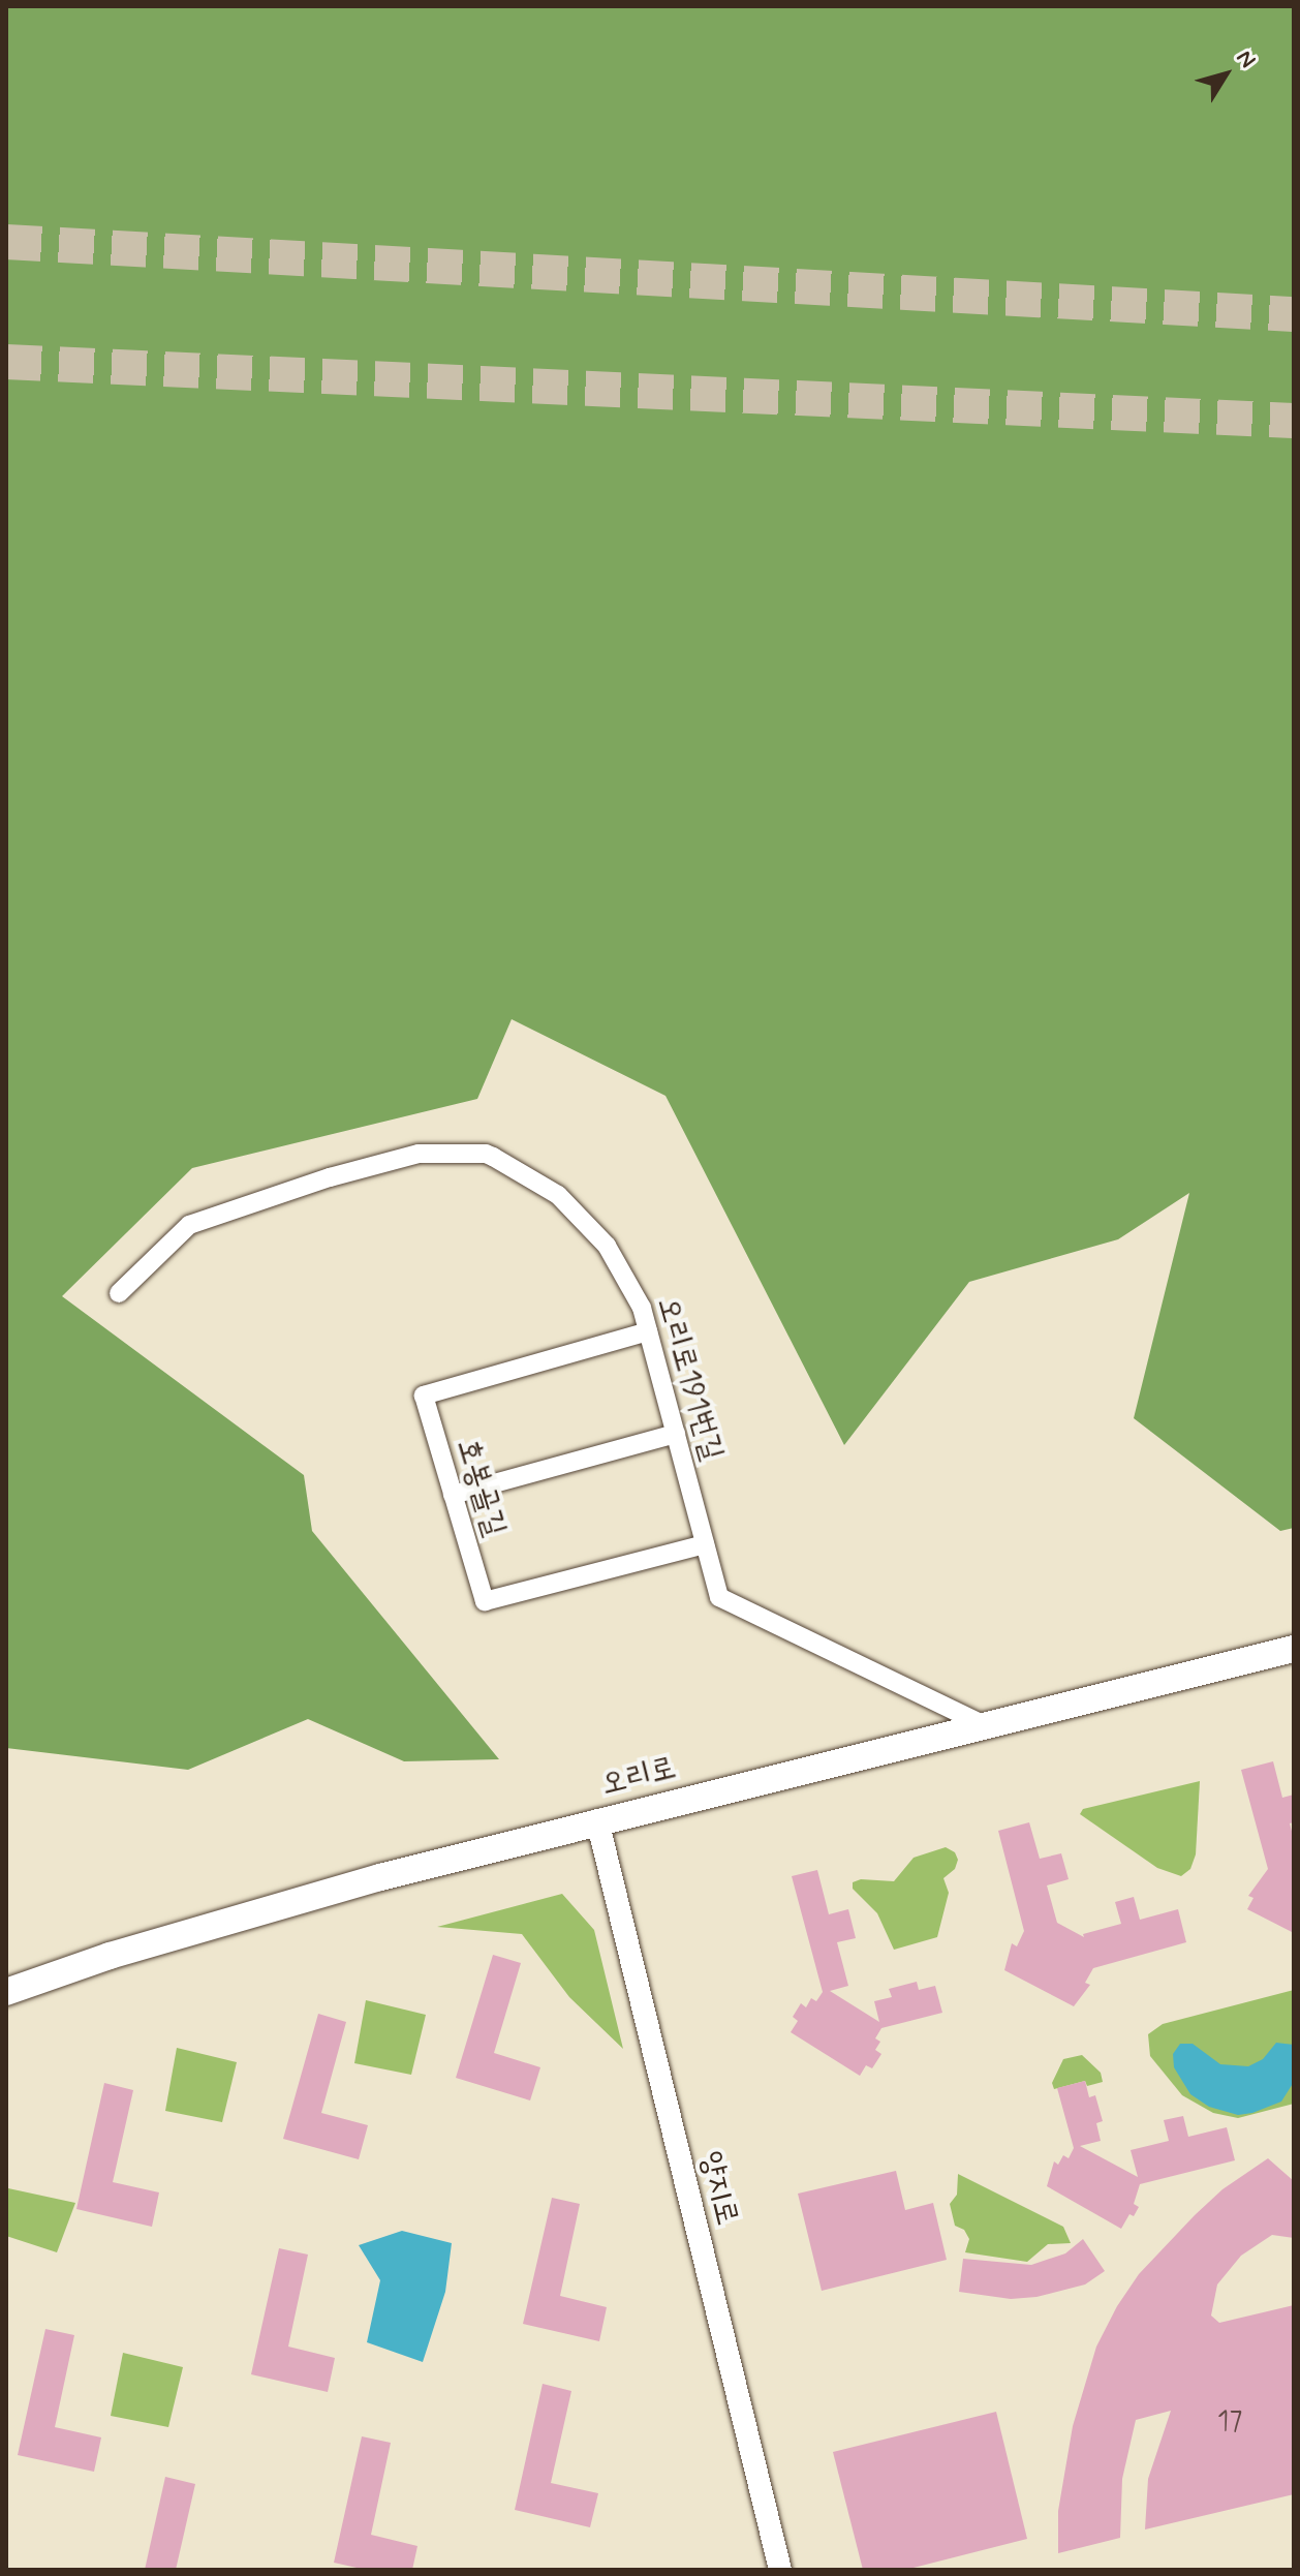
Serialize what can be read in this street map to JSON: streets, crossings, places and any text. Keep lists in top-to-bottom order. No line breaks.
{"streets":{"main road":["오리로"],"street":["오리로191번길","호봉골길","양지로"]},"crossings":[["오리로191번길","호봉골길"],["오리로191번길","오리로"],["오리로","양지로"]],"house_numbers":["17"],"north":"top right"}
